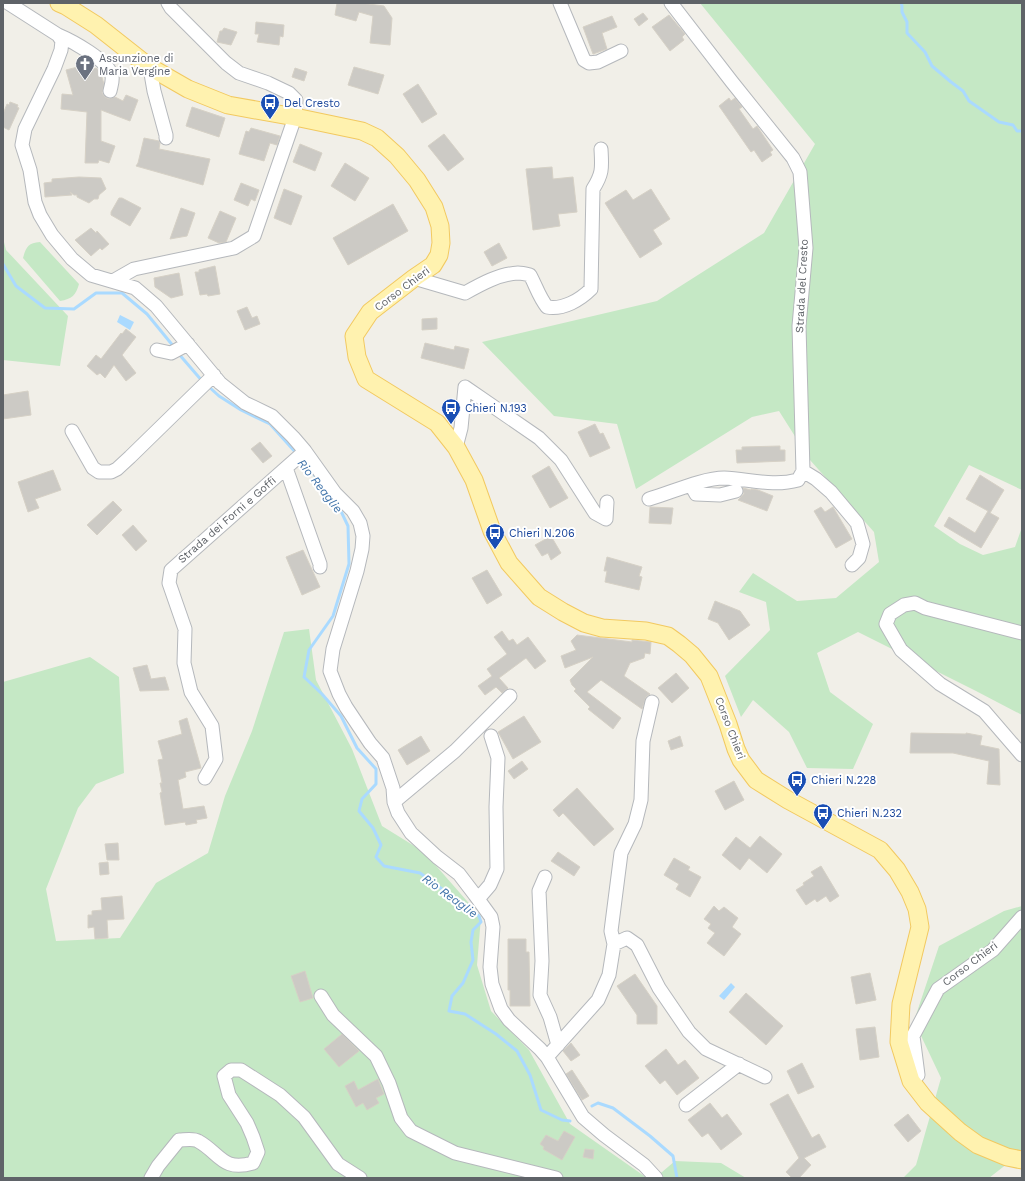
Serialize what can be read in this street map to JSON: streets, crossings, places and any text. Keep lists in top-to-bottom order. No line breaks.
{"streets":{"main road":["Corso Chieri"],"street":["Strada del Cresto","Strada dei Forni e Goffi"]},"water":["Rio Reaglie"],"places":{"church":["Assunzione di Maria Vergine"],"bus stop":["Del Cresto","Chieri N.193","Chieri N.206","Chieri N.228","Chieri N.232"]}}
